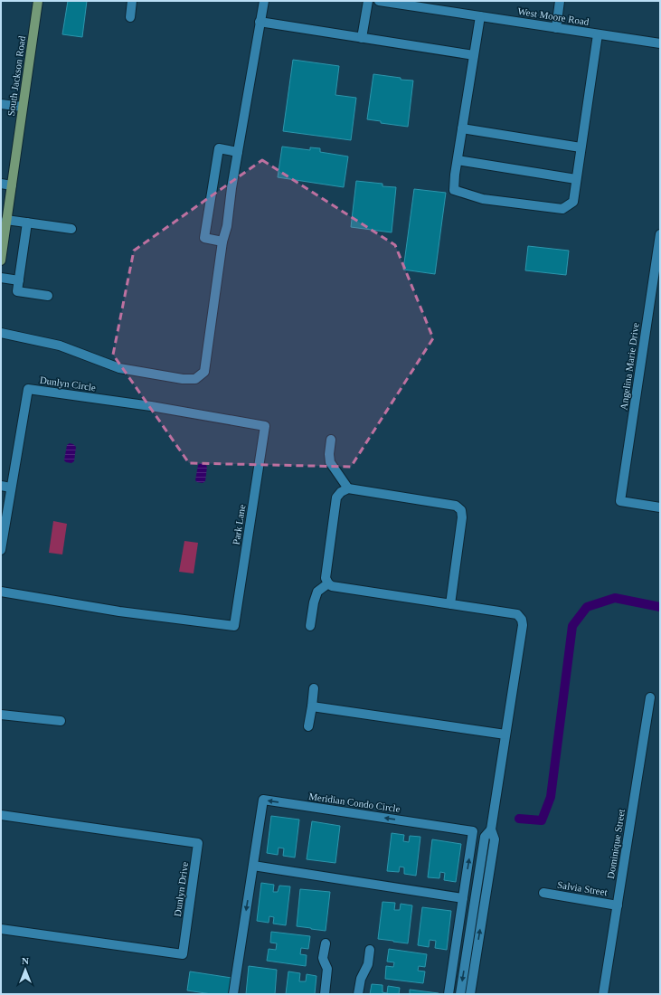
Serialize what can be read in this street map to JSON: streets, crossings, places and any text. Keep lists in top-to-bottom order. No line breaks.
{"streets":{"main road":["South Jackson Road"],"street":["West Moore Road","Angelina Marie Drive","Dunlyn Circle","Park Lane","Meridian Condo Circle","Dominique Street","Salvia Street","Dunlyn Drive"]},"crossings":[["Dunlyn Circle","Park Lane"],["Dominique Street","Salvia Street"]],"north":"top"}
